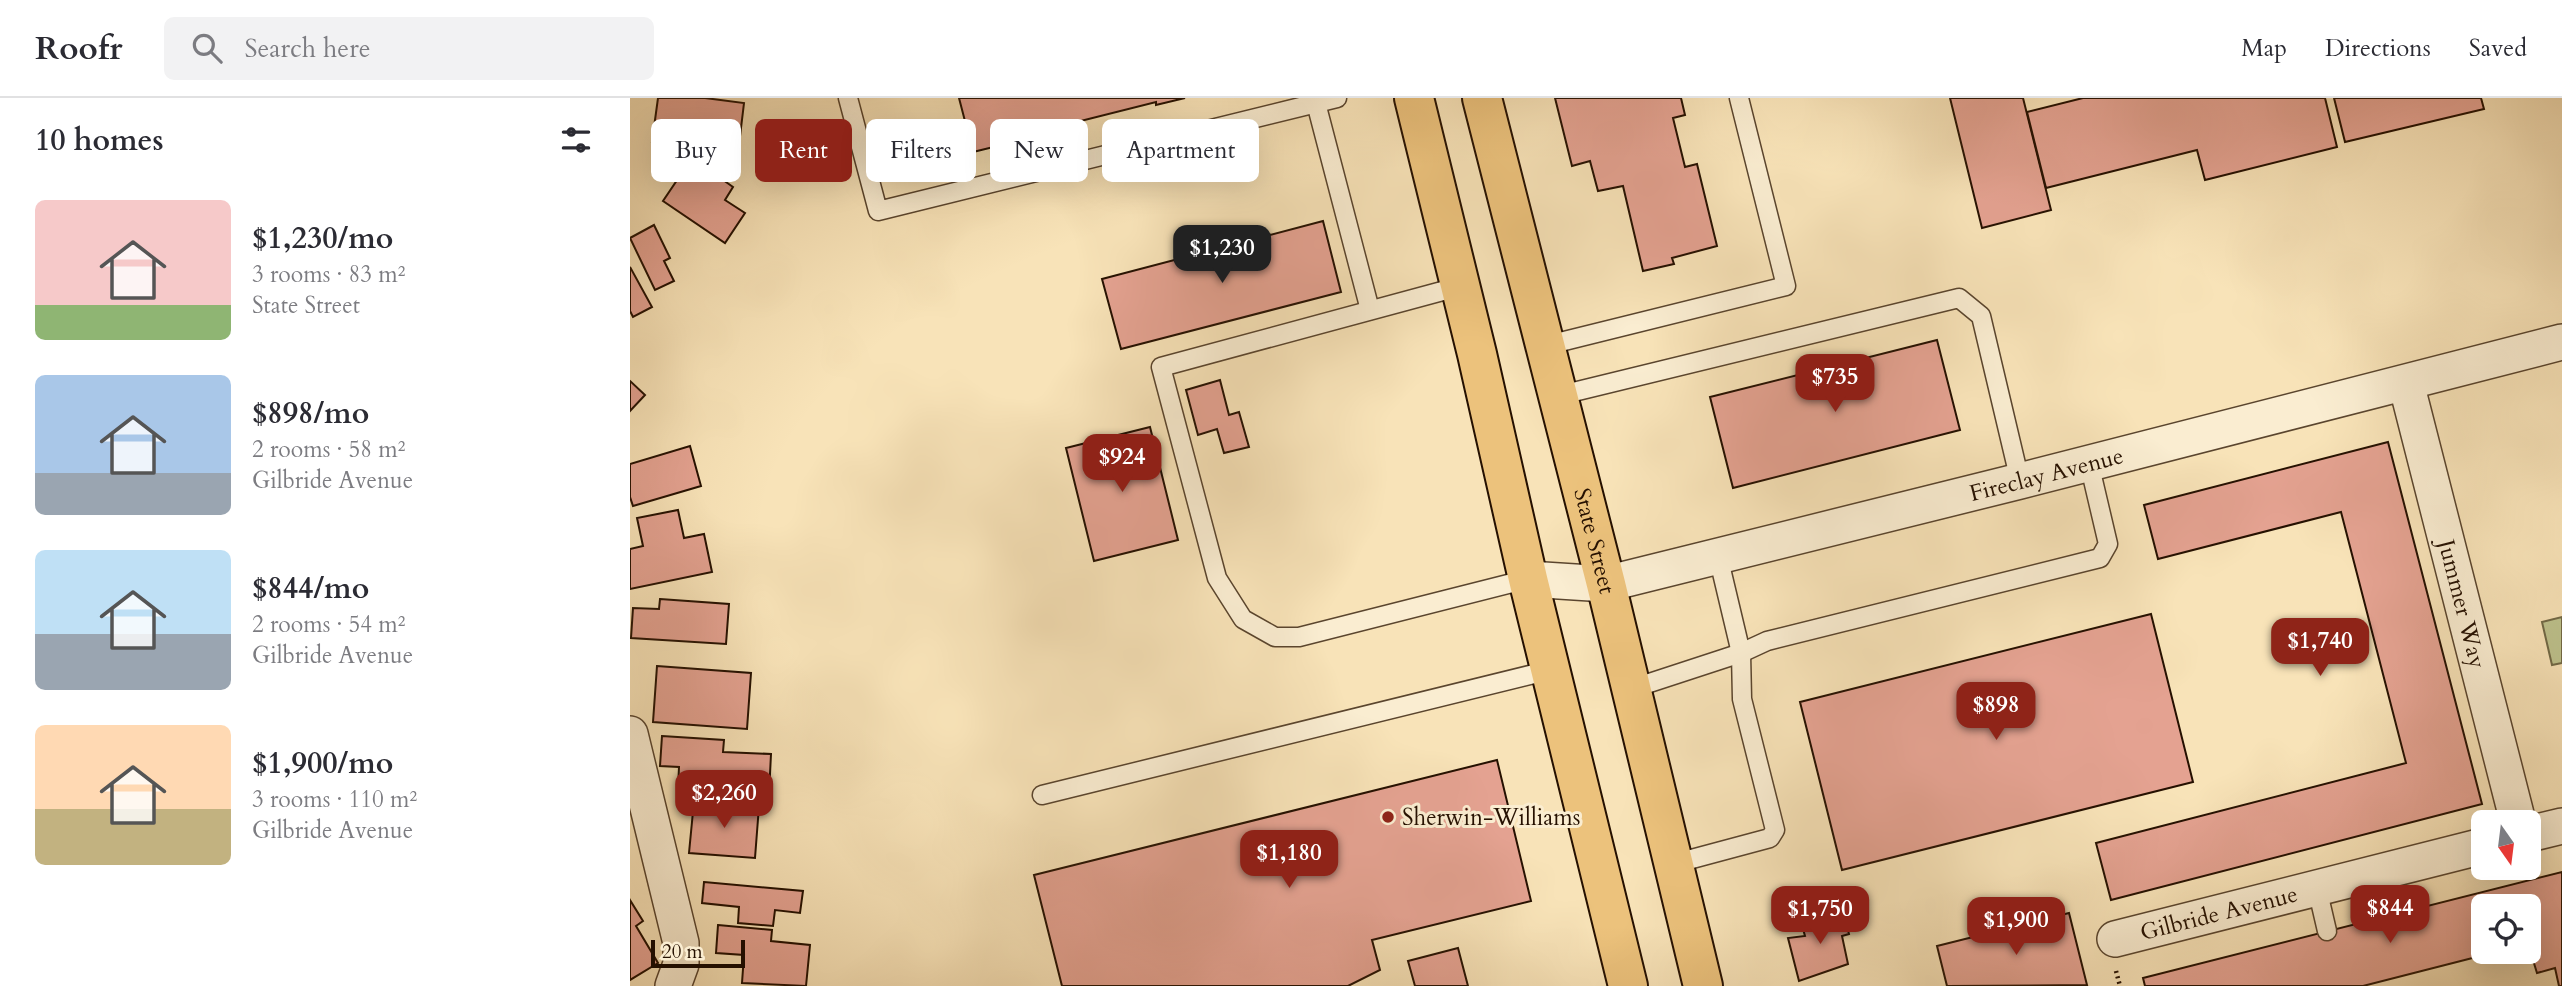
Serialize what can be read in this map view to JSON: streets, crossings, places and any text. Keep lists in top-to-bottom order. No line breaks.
{"streets":{"main road":["State Street"],"street":["Fireclay Avenue","Jummer Way","Gilbride Avenue"]},"crossings":[["Fireclay Avenue","State Street"],["Fireclay Avenue","Jummer Way"]],"places":["Sherwin-Williams"],"scale_bar":"20 m","north":"bottom","page":{"header":"Roofr","search":"Search here","nav":["Map","Directions","Saved"],"heading":"10 homes","chip":["Buy","Rent","Filters","New","Apartment"],"list":[{"name":"$1,230/mo","note":"3 rooms · 83 m² · State Street"},{"name":"$898/mo","note":"2 rooms · 58 m² · Gilbride Avenue"},{"name":"$844/mo","note":"2 rooms · 54 m² · Gilbride Avenue"},{"name":"$1,900/mo","note":"3 rooms · 110 m² · Gilbride Avenue"}],"price":["$1,230","$735","$924","$1,740","$898","$2,260","$1,180","$844","$1,750","$1,900"],"scale":"20 m"}}
